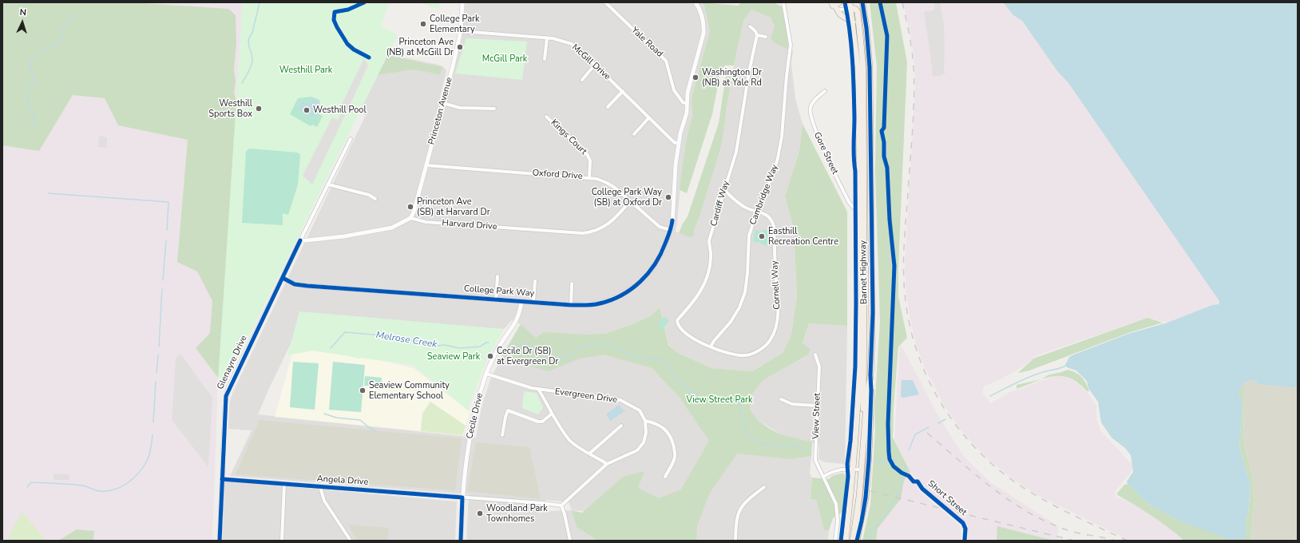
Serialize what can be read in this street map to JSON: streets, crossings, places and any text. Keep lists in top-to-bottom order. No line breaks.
{"streets":{"main road":["Barnet Highway"],"street":["Yale Road","McGill Drive","Princeton Avenue","Kings Court","Gore Street","Oxford Drive","Cambridge Way","Cardiff Way","Harvard Drive","Cornell Way","College Park Way","Glenayre Drive","Evergreen Drive","Cecile Drive","View Street","Angela Drive","Short Street"]},"crossings":[["Yale Road","College Park Way"],["McGill Drive","Princeton Avenue"],["McGill Drive","College Park Way"],["Princeton Avenue","Oxford Drive"],["Princeton Avenue","Harvard Drive"],["Kings Court","Oxford Drive"],["Gore Street","Barnet Highway"],["Oxford Drive","Harvard Drive"],["Oxford Drive","College Park Way"],["Cambridge Way","Cardiff Way"],["Cambridge Way","Cornell Way"],["Cardiff Way","Cornell Way"],["College Park Way","Glenayre Drive"],["College Park Way","Cecile Drive"],["Glenayre Drive","Angela Drive"],["Evergreen Drive","Cecile Drive"],["Cecile Drive","Angela Drive"]],"water":["Melrose Creek"],"parks":["McGill Park","Westhill Park","Seaview Park","View Street Park"],"places":["College Park Elementary","Princeton Ave (NB) at McGill Dr","Washington Dr (NB) at Yale Rd","Westhill Sports Box","Westhill Pool","College Park Way (SB) at Oxford Dr","Princeton Ave (SB) at Harvard Dr","Easthill Recreation Centre","Cecile Dr (SB) at Evergreen Dr","Seaview Community Elementary School","Woodland Park Townhomes"],"north":"top"}
